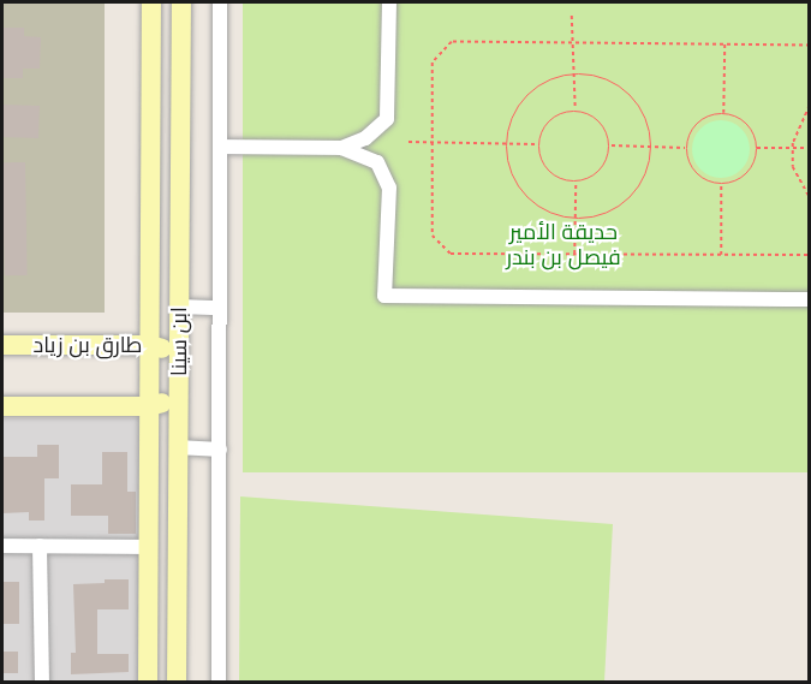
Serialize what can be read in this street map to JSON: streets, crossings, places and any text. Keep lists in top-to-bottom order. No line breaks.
{"streets":{"street":["ابن سينا","طارق بن زياد"]},"crossings":[["ابن سينا","طارق بن زياد"]],"parks":["حديقة الأمير فيصل بن بندر"]}
